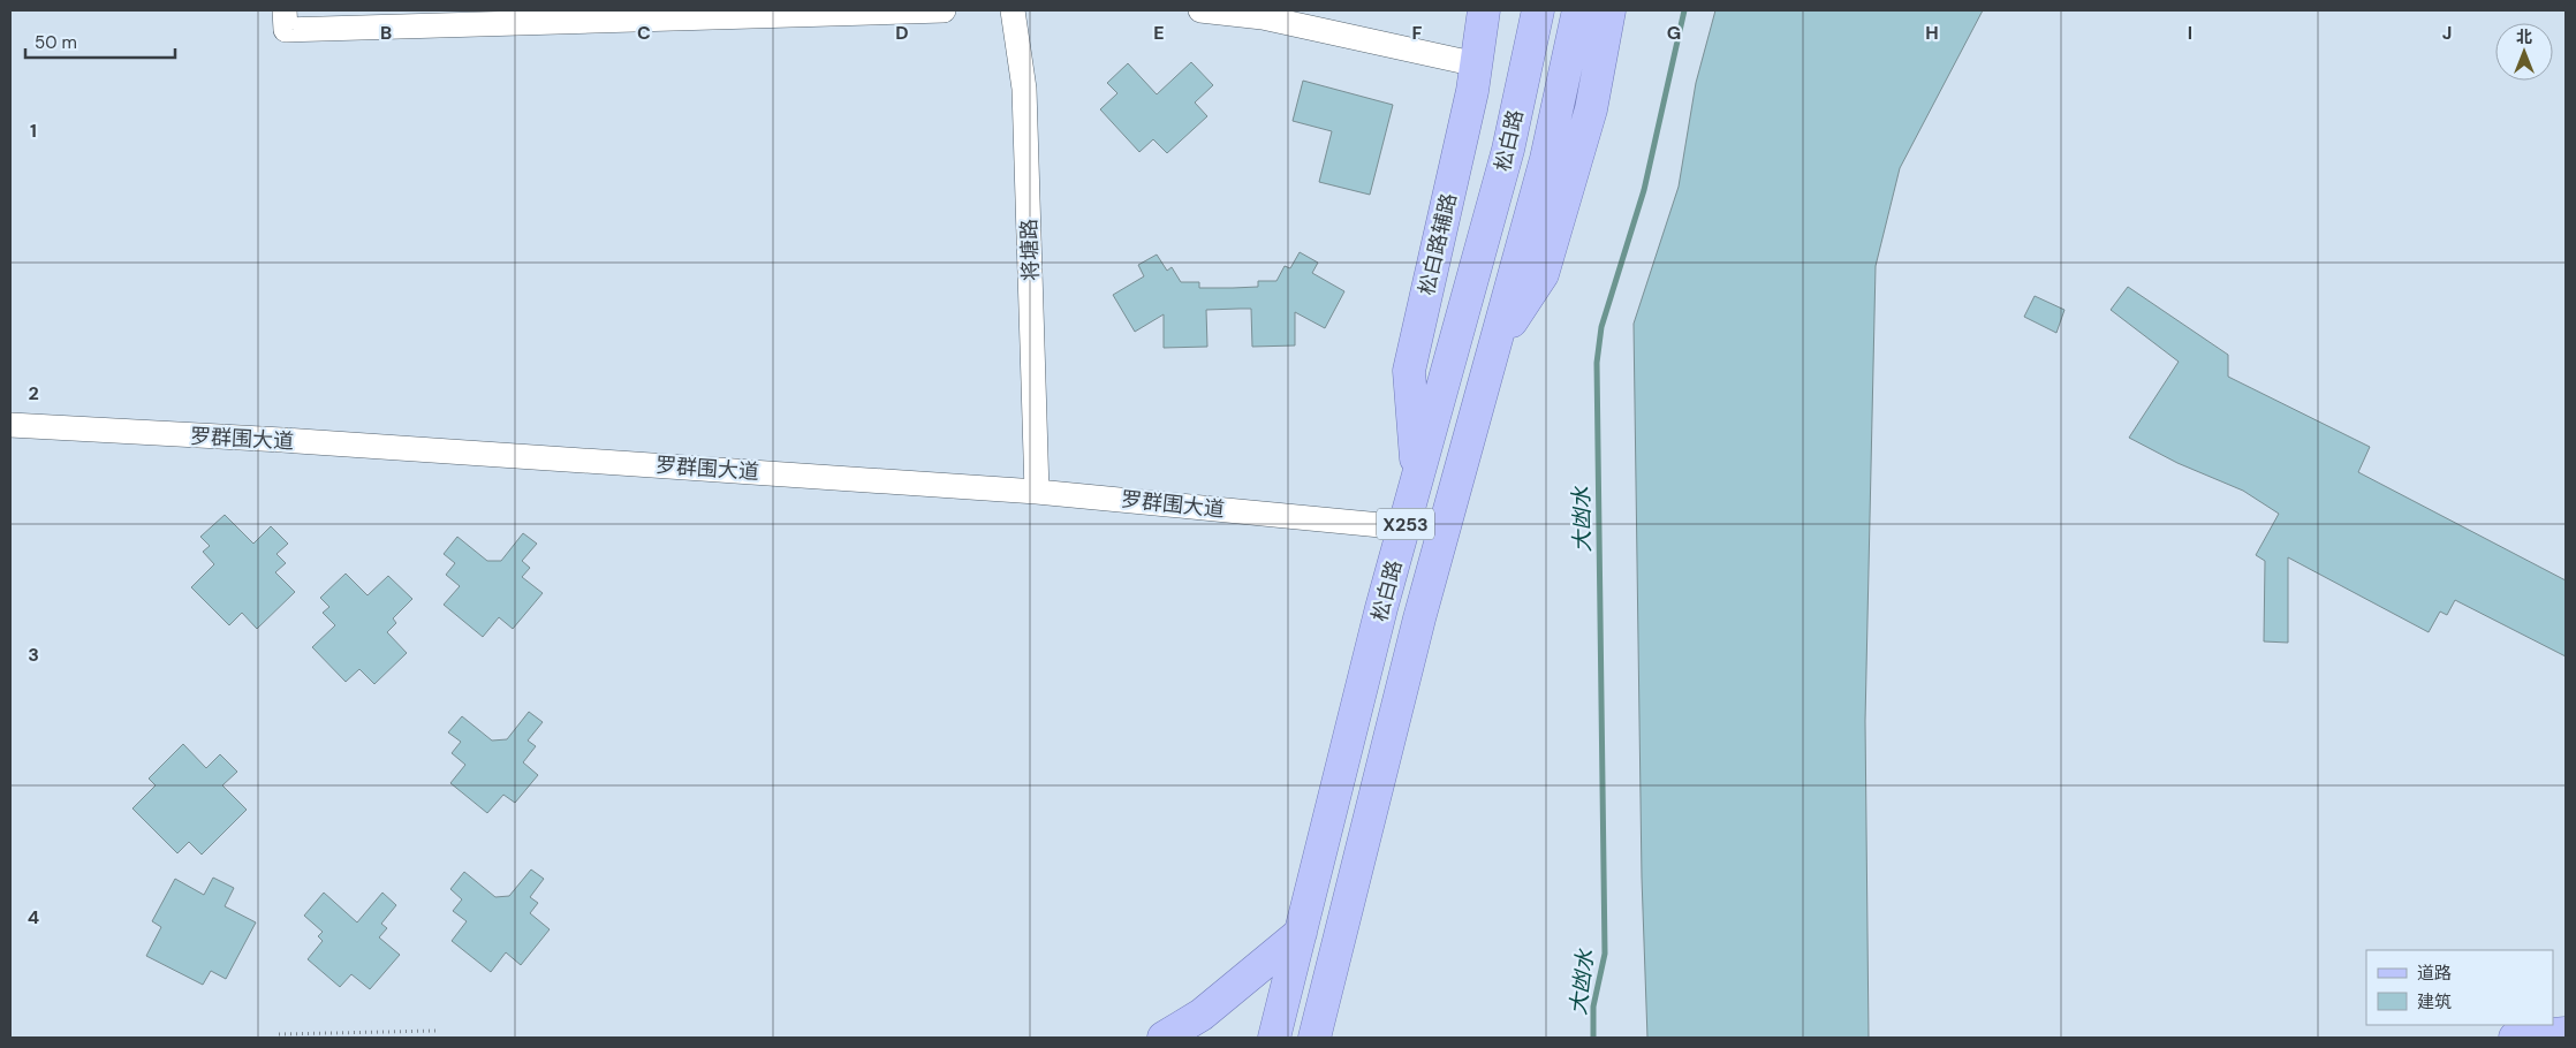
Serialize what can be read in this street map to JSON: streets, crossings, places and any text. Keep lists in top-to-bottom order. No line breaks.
{"streets":{"main road":["松白路","松白路辅路","X253"],"street":["将塘路","罗群围大道"]},"crossings":[["松白路","松白路辅路"],["松白路","罗群围大道"],["将塘路","罗群围大道"]],"water":["大凼水"],"legend":["道路","建筑"],"scale_bar":"50 m","north":"top","grid":{"columns":["B","C","D","E","F","G","H","I","J"],"rows":["1","2","3","4"]}}
